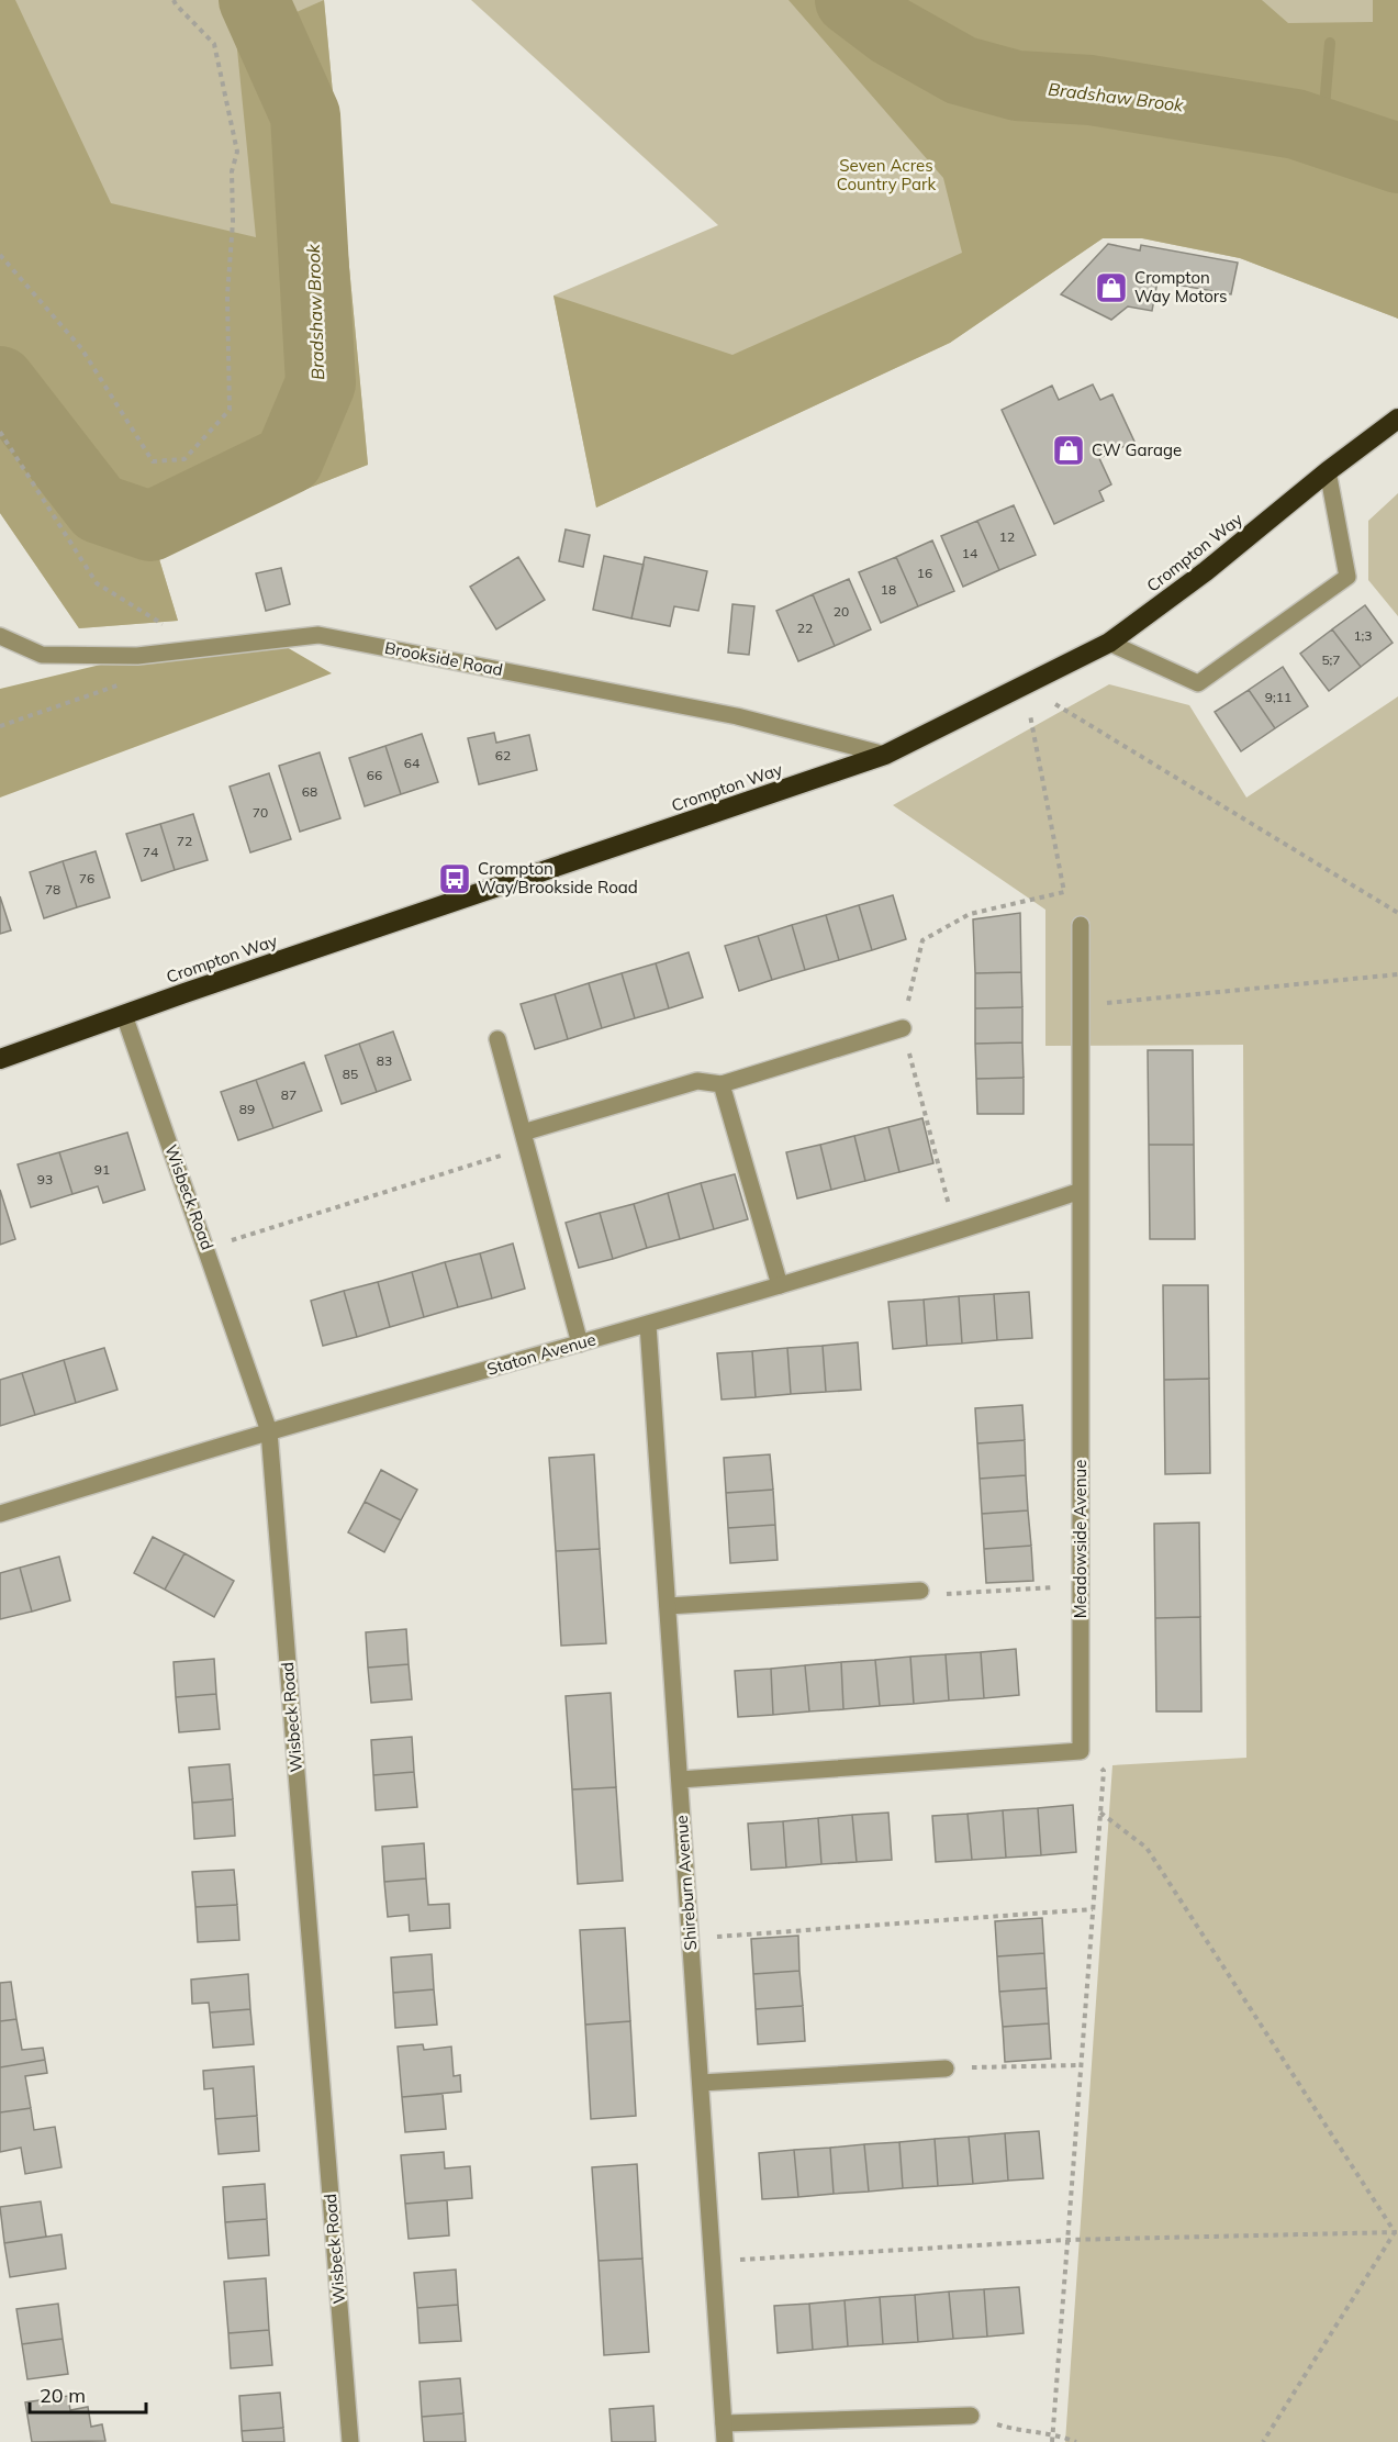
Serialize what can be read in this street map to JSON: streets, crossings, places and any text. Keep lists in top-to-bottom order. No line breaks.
{"streets":{"highway":["Crompton Way"],"street":["Brookside Road","Wisbeck Road","Staton Avenue","Meadowside Avenue","Shireburn Avenue"]},"crossings":[["Crompton Way","Brookside Road"],["Crompton Way","Wisbeck Road"],["Wisbeck Road","Staton Avenue"],["Staton Avenue","Meadowside Avenue"],["Staton Avenue","Shireburn Avenue"]],"water":["Bradshaw Brook"],"parks":["Seven Acres Country Park"],"places":{"shop":["Crompton Way Motors","CW Garage"],"bus stop":["Crompton Way/Brookside Road"]},"house_numbers":["12","14","16","18","20","22","1;3","5;7","9;11","62","64","66","68","70","72","74","76","78","83","85","87","89","91","93"],"scale_bar":"20 m"}
